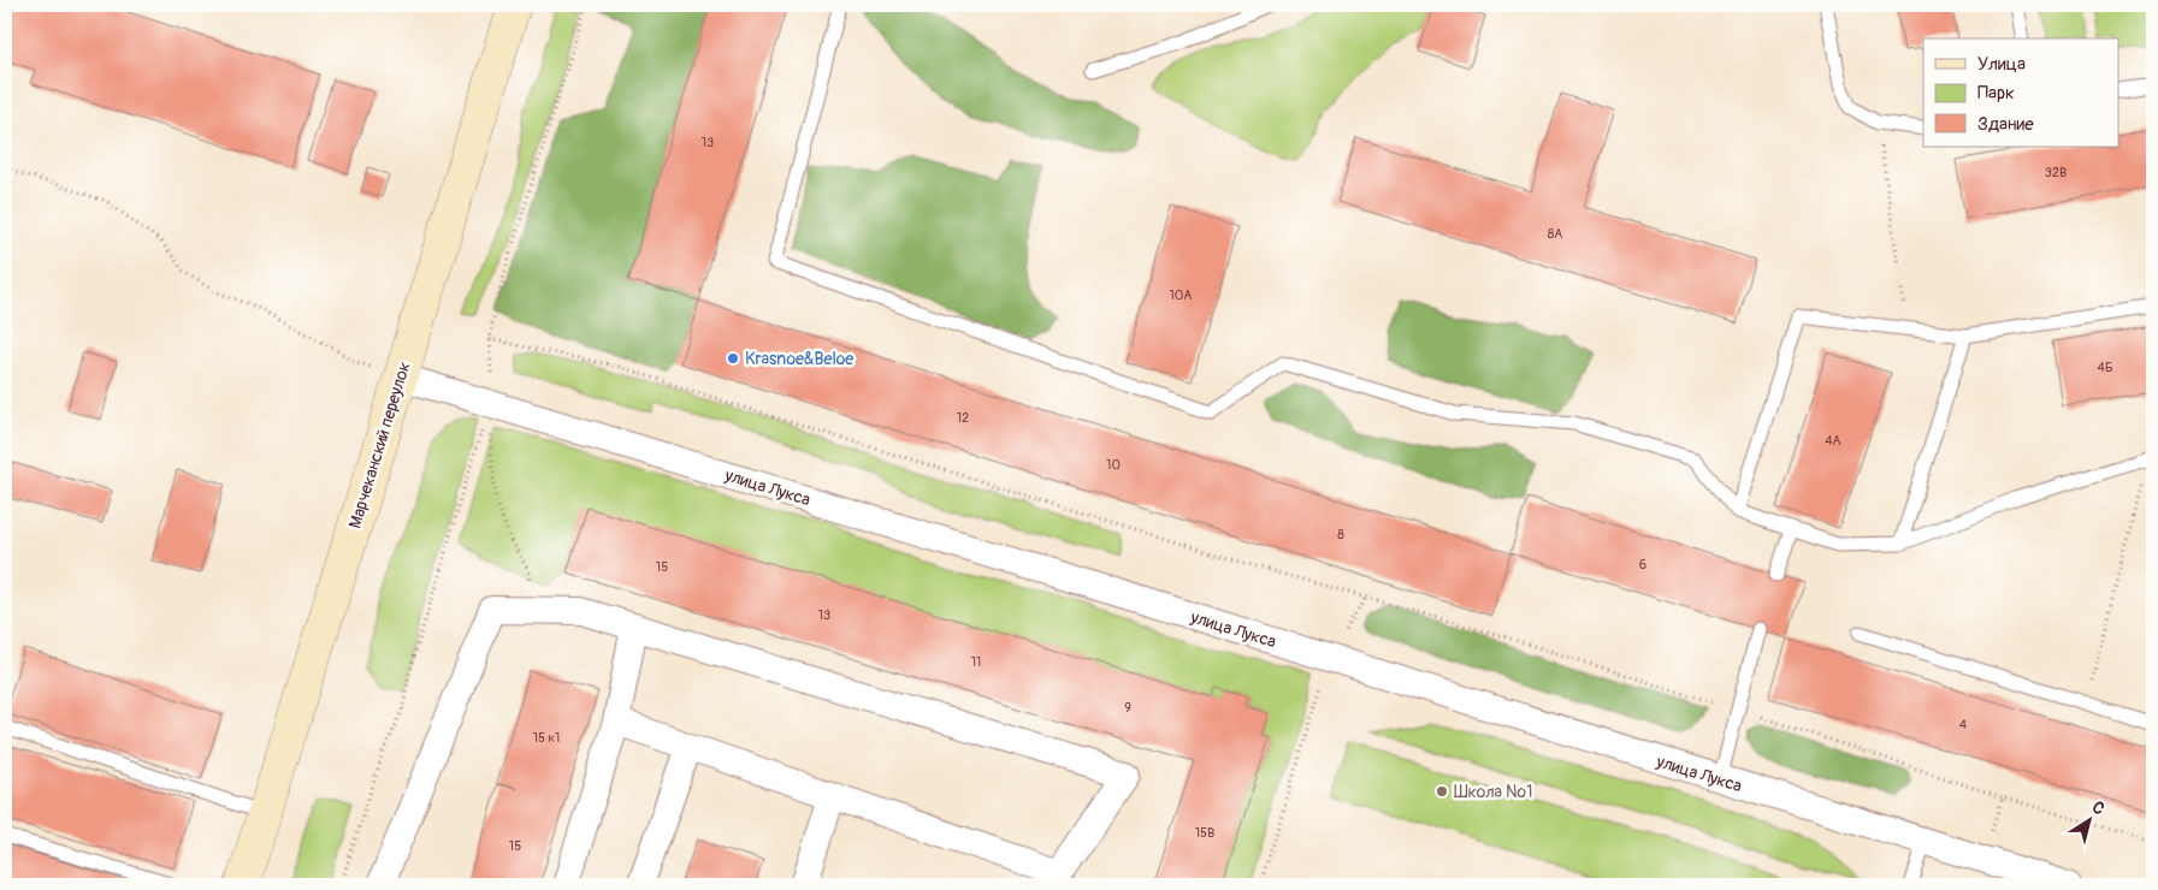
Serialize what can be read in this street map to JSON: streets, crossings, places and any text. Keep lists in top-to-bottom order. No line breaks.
{"streets":{"main road":["Марчеканский переулок"],"street":["улица Лукса"]},"crossings":[["Марчеканский переулок","улица Лукса"]],"places":["Krasnoe&Beloe","Школа №1"],"house_numbers":["13","32В","8А","10А","4Б","12","4А","10","8","6","15","13","11","9","4","15 к1","15В","15"],"legend":["Улица","Парк","Здание"],"north":"top right"}
